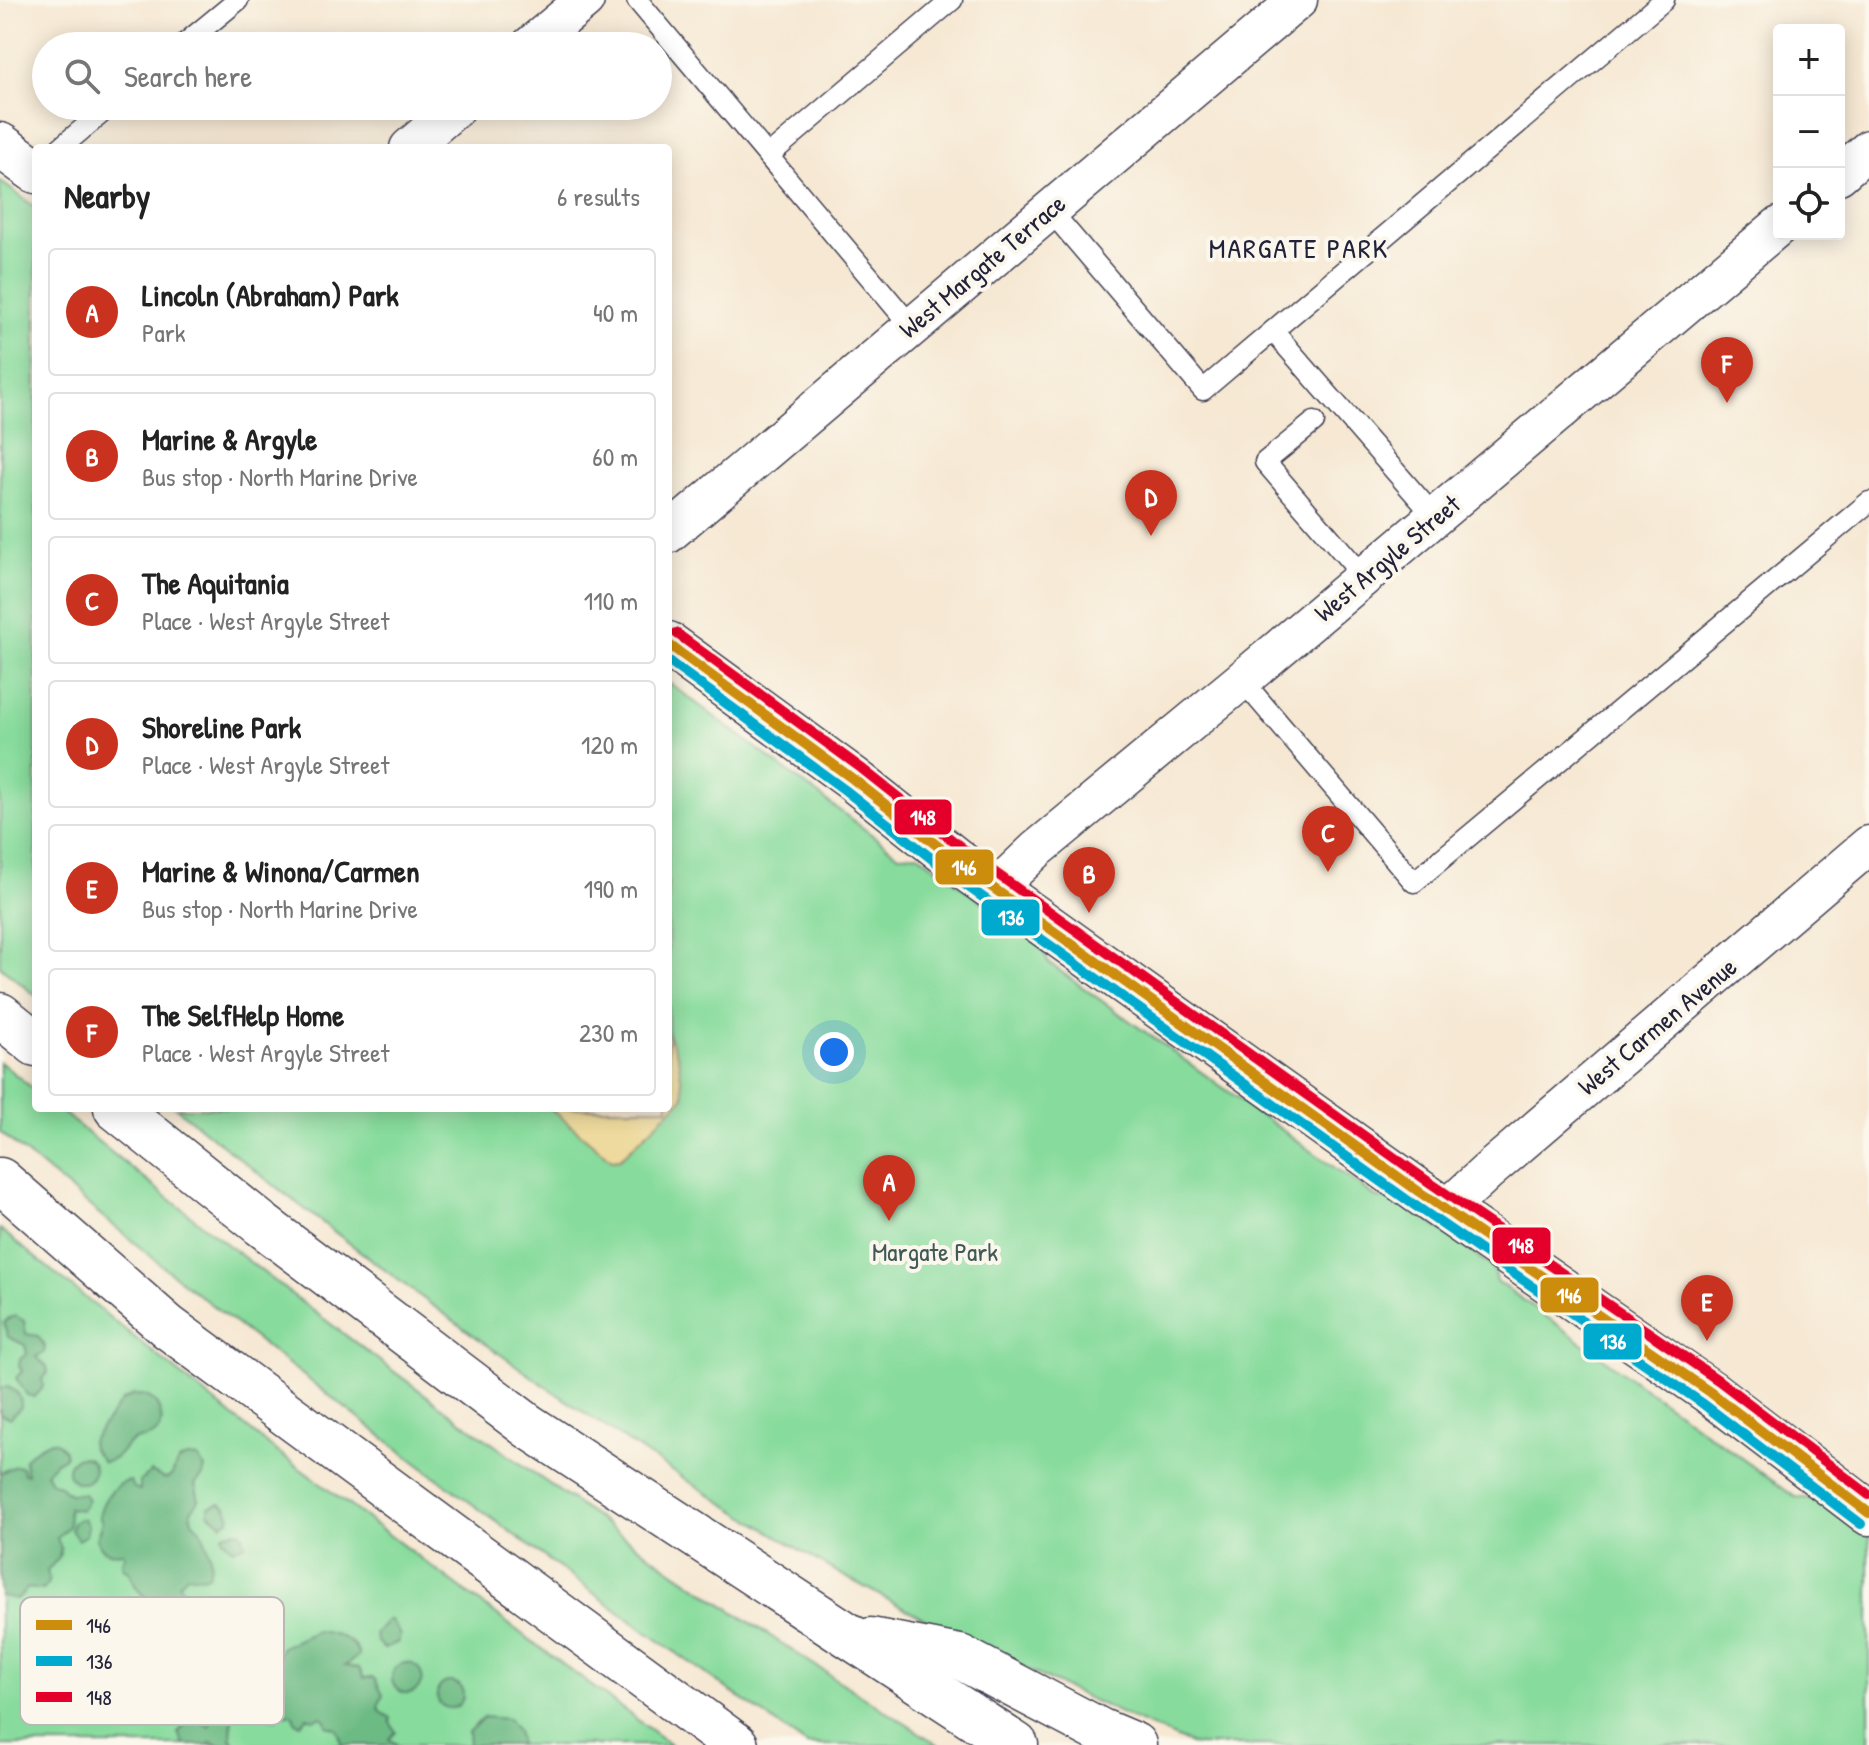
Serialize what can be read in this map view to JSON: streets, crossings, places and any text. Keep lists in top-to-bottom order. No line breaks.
{"streets":{"street":["West Margate Terrace","West Argyle Street","West Carmen Avenue"]},"districts":["MARGATE PARK"],"parks":["Margate Park"],"lines":["transit line 148","transit line 146","transit line 136"],"legend":["146","136","148"],"page":{"map_buttons":["+","−"],"search":"Search here","heading":["Nearby","6 results"],"list":[{"mark":"A","name":"Lincoln (Abraham) Park","note":"Park","value":"40 m"},{"mark":"B","name":"Marine & Argyle","note":"Bus stop · North Marine Drive","value":"60 m"},{"mark":"C","name":"The Aquitania","note":"Place · West Argyle Street","value":"110 m"},{"mark":"D","name":"Shoreline Park","note":"Place · West Argyle Street","value":"120 m"},{"mark":"E","name":"Marine & Winona/Carmen","note":"Bus stop · North Marine Drive","value":"190 m"},{"mark":"F","name":"The SelfHelp Home","note":"Place · West Argyle Street","value":"230 m"}],"pins":["F","D","C","B","A","E"]}}
